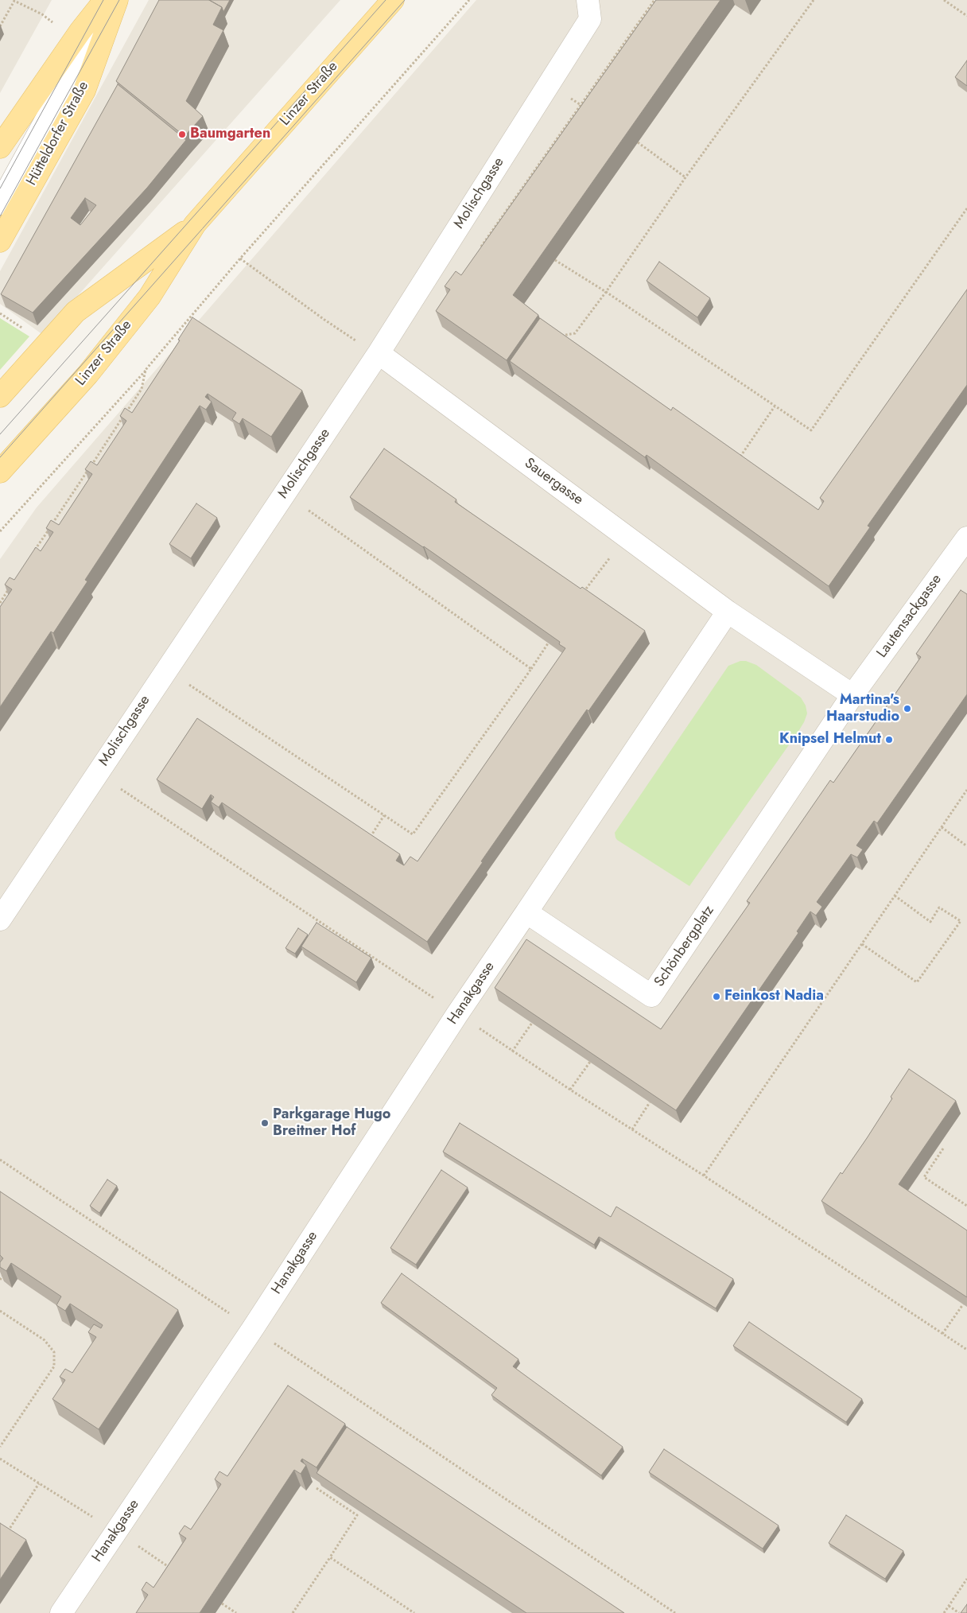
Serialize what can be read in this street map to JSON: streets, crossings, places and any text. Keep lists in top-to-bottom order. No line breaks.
{"streets":{"main road":["Linzer Straße","Hütteldorfer Straße"],"street":["Molischgasse","Sauergasse","Lautensackgasse","Schönbergplatz","Hanakgasse"]},"crossings":[["Molischgasse","Sauergasse"],["Lautensackgasse","Schönbergplatz"],["Schönbergplatz","Hanakgasse"]],"places":["Baumgarten","Martina's Haarstudio","Knipsel Helmut","Feinkost Nadia","Parkgarage Hugo Breitner Hof"]}
